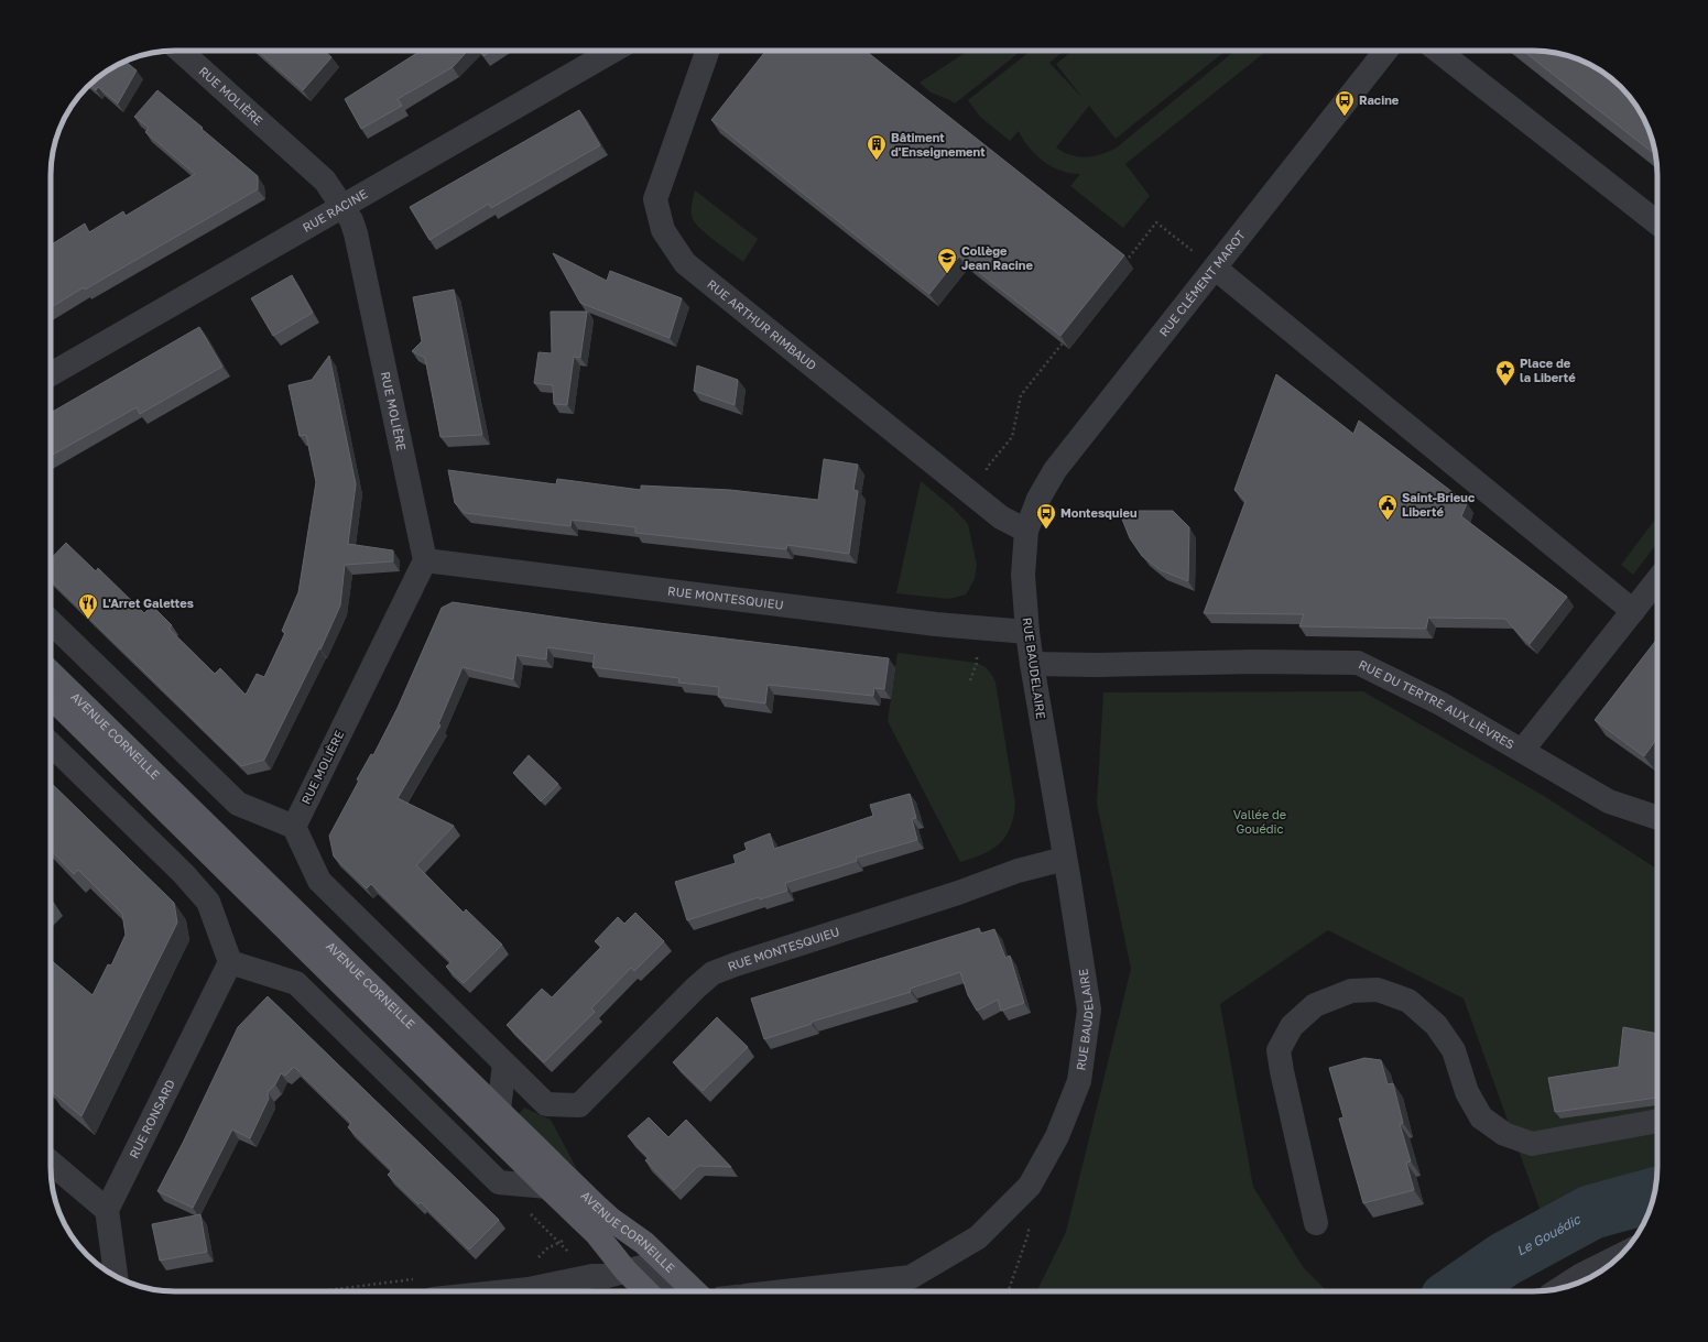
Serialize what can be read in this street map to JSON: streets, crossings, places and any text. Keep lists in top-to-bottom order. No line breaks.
{"streets":{"main road":["AVENUE CORNEILLE"],"street":["RUE MOLIÈRE","RUE RACINE","RUE CLÉMENT MAROT","RUE ARTHUR RIMBAUD","RUE MONTESQUIEU","RUE BAUDELAIRE","RUE DU TERTRE AUX LIÈVRES","RUE RONSARD"]},"crossings":[["RUE MOLIÈRE","RUE RACINE"],["RUE MOLIÈRE","RUE MONTESQUIEU"],["RUE CLÉMENT MAROT","RUE ARTHUR RIMBAUD"],["RUE CLÉMENT MAROT","RUE BAUDELAIRE"],["RUE ARTHUR RIMBAUD","RUE BAUDELAIRE"],["RUE MONTESQUIEU","RUE BAUDELAIRE"],["RUE BAUDELAIRE","RUE DU TERTRE AUX LIÈVRES"]],"water":["Le Gouédic"],"parks":["Vallée de Gouédic"],"places":{"bus stop":["Racine","Montesquieu"],"building":["Bâtiment d'Enseignement"],"school or university":["Collège Jean Racine"],"place":["Place de la Liberté"],"public building":["Saint-Brieuc Liberté"],"restaurant":["L'Arret Galettes"]}}
